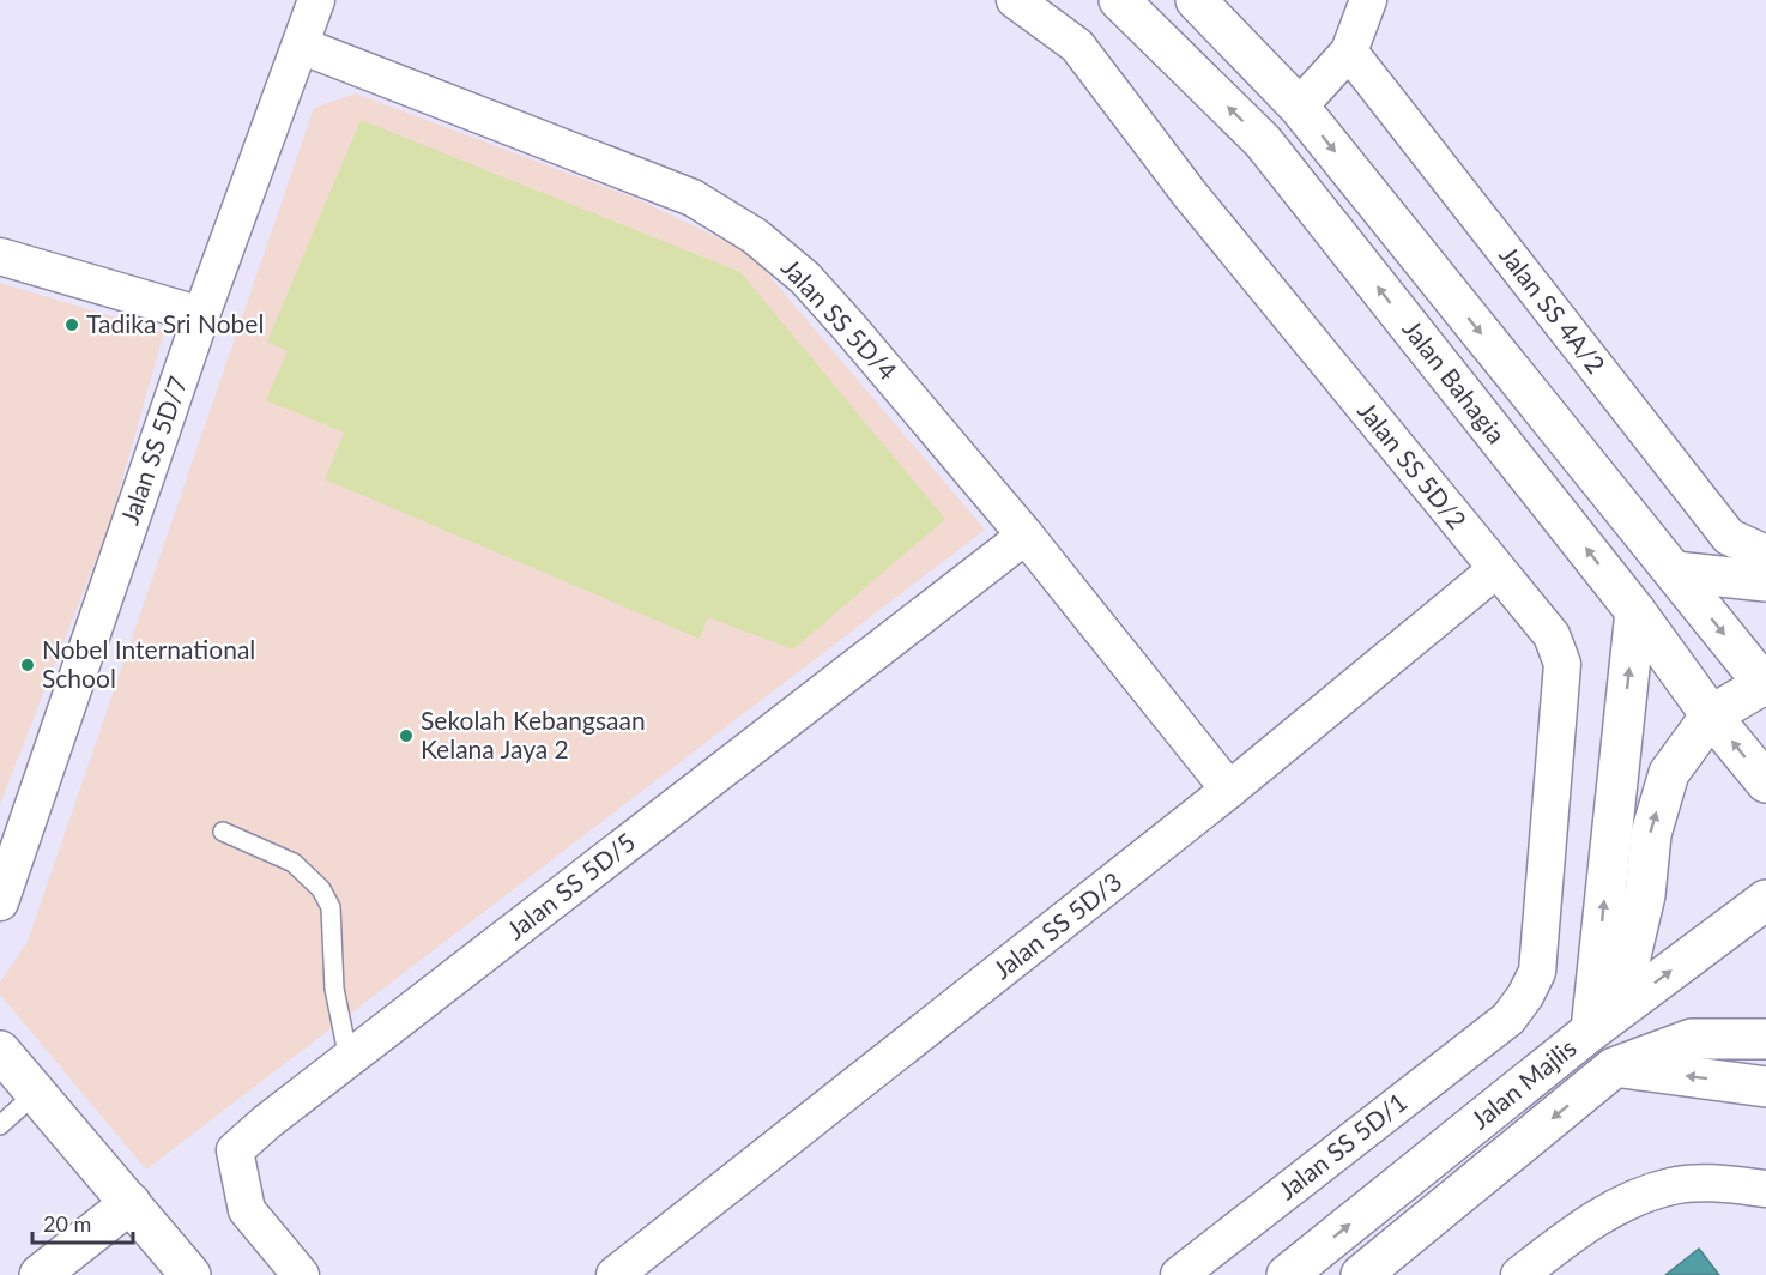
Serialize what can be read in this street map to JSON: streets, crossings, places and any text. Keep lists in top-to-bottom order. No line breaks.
{"streets":{"main road":["Jalan Bahagia","Jalan Majlis"],"street":["Jalan SS 4A/2","Jalan SS 5D/4","Jalan SS 5D/7","Jalan SS 5D/2","Jalan SS 5D/5","Jalan SS 5D/3","Jalan SS 5D/1"]},"crossings":[["Jalan SS 5D/4","Jalan SS 5D/7"],["Jalan SS 5D/4","Jalan SS 5D/5"],["Jalan SS 5D/4","Jalan SS 5D/3"],["Jalan SS 5D/2","Jalan SS 5D/3"],["Jalan SS 5D/2","Jalan SS 5D/1"]],"places":["Tadika Sri Nobel","Nobel International School","Sekolah Kebangsaan Kelana Jaya 2"],"scale_bar":"20 m"}
